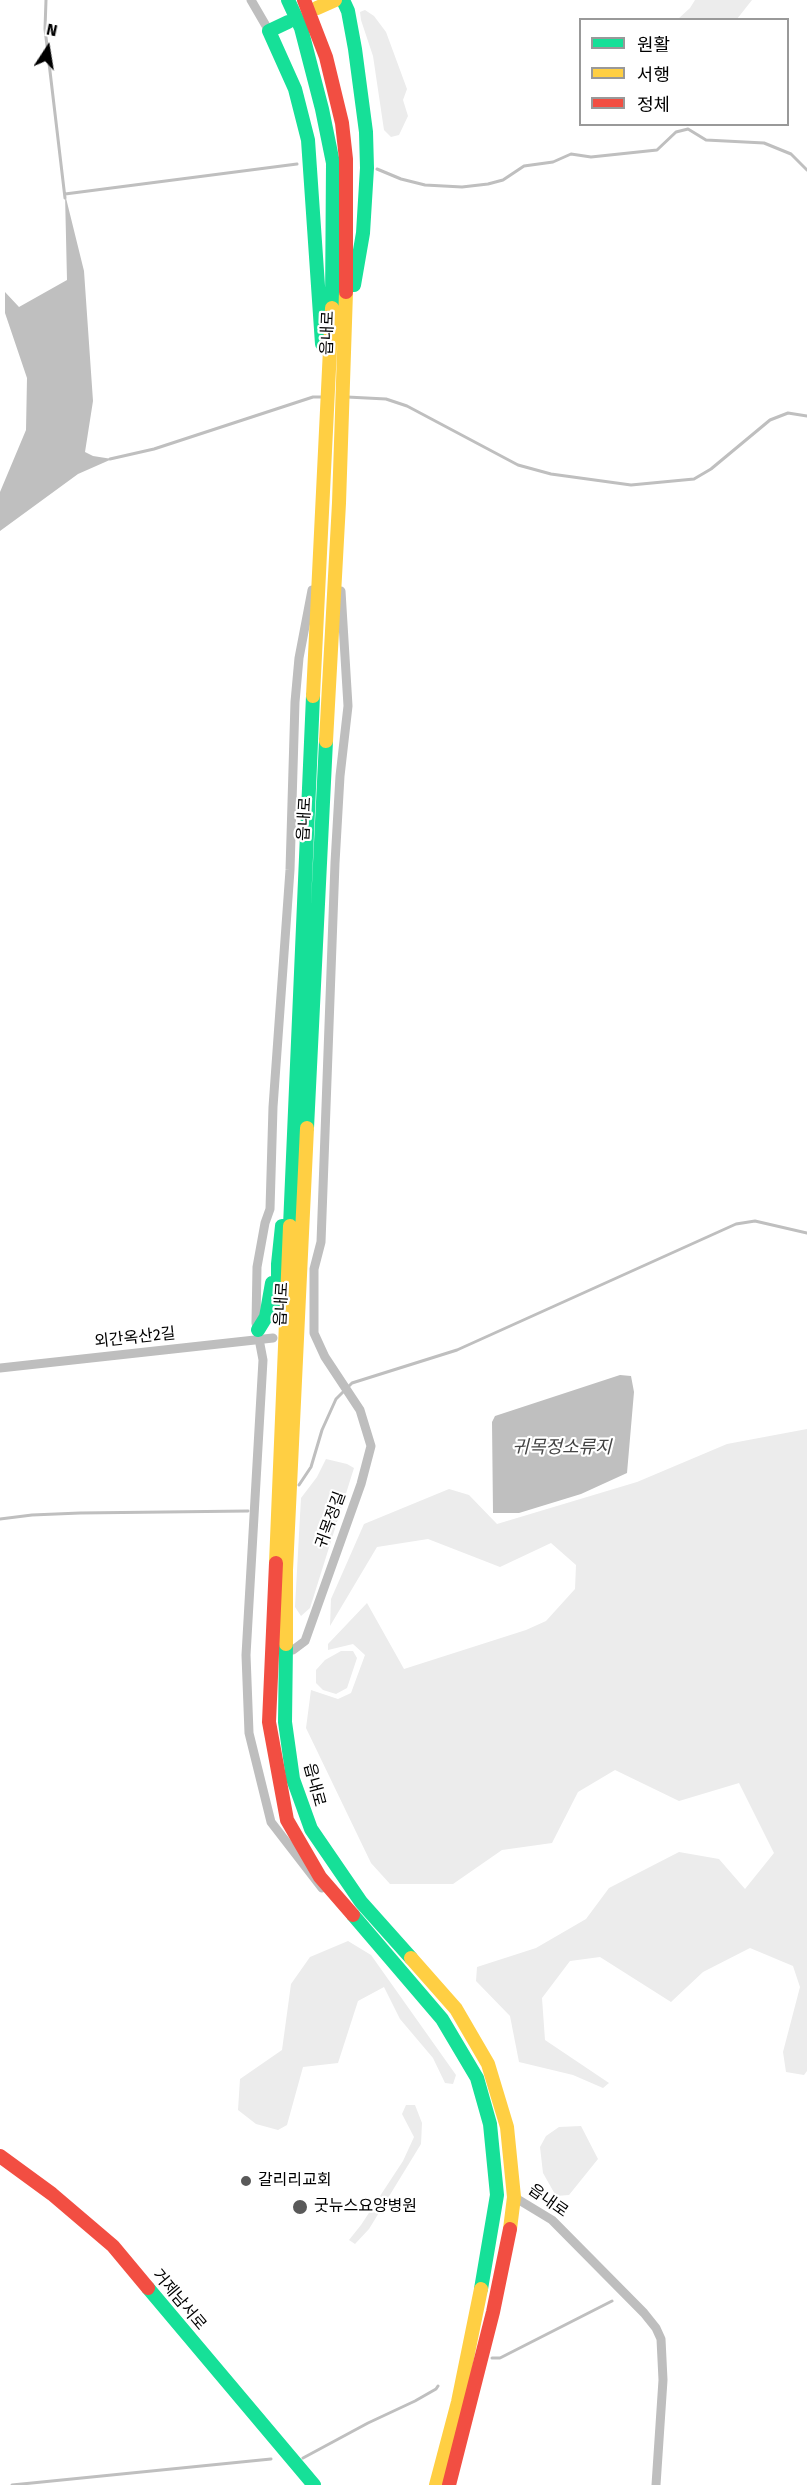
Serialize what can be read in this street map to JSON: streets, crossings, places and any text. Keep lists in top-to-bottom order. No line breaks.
{"streets":{"street":["읍내로","외간옥산2길","귀목정길","거제남서로"]},"crossings":[["읍내로","외간옥산2길"],["읍내로","귀목정길"]],"water":["귀목정소류지"],"places":["갈리리교회","굿뉴스요양병원"],"legend":["원활","서행","정체"],"north":"top"}
